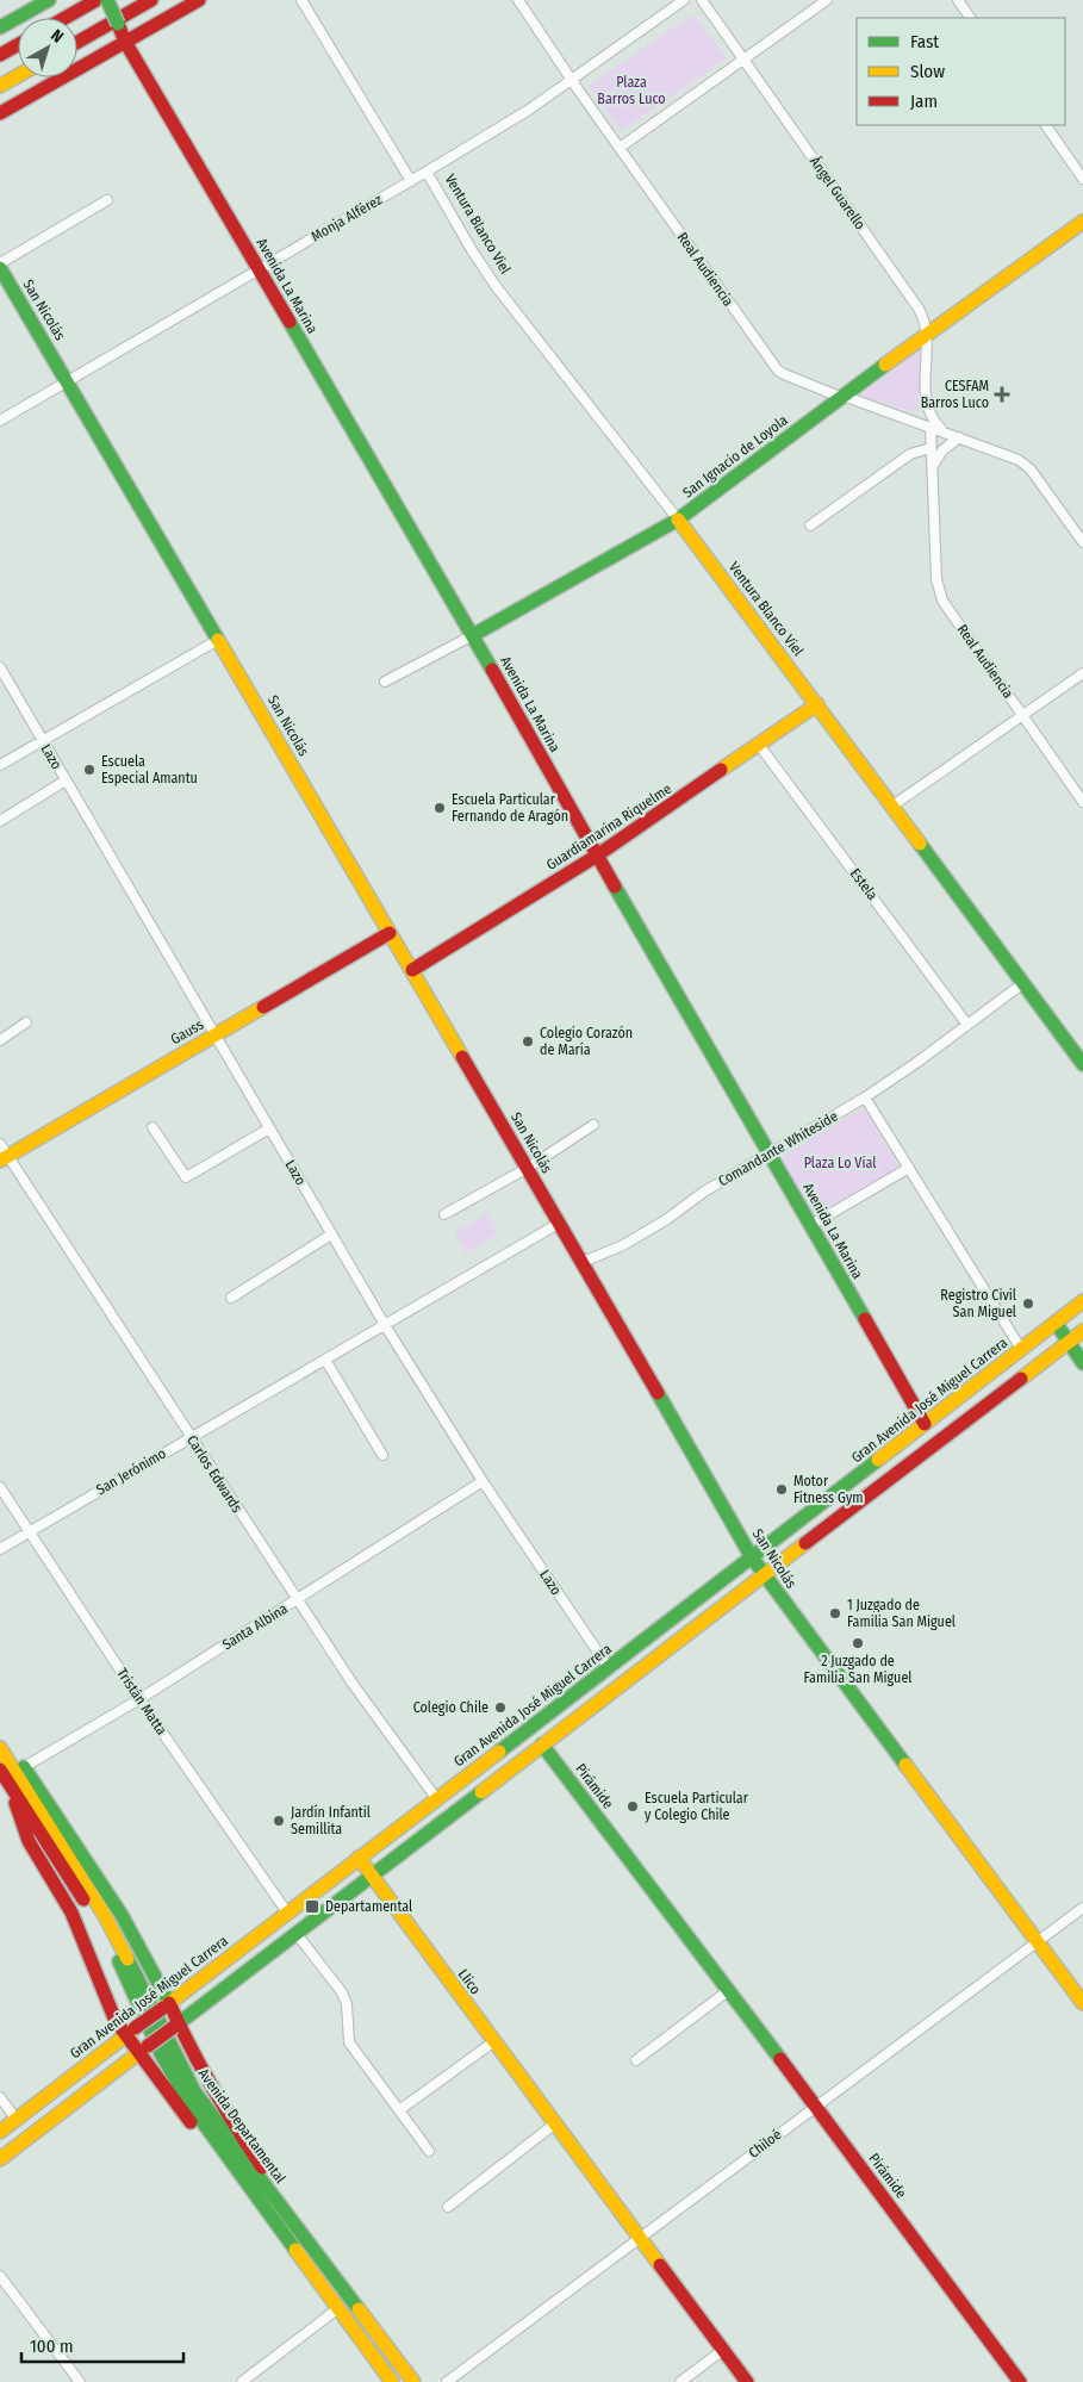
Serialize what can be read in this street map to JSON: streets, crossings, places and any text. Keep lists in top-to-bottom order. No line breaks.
{"streets":{"main road":["Ventura Blanco Viel","Avenida La Marina","San Nicolás","San Ignacio de Loyola","Guardiamarina Riquelme","Gauss","Gran Avenida José Miguel Carrera","Pirámide","Llico","Avenida Departamental"],"street":["Ángel Guarello","Monja Alférez","Real Audiencia","Lazo","Estela","Comandante Whiteside","San Jerónimo","Carlos Edwards","Santa Albina","Tristán Matta","Chiloé"]},"crossings":[["Ángel Guarello","San Ignacio de Loyola"],["Monja Alférez","Ventura Blanco Viel"],["Monja Alférez","Real Audiencia"],["Monja Alférez","Avenida La Marina"],["Monja Alférez","San Nicolás"],["Ventura Blanco Viel","San Ignacio de Loyola"],["Ventura Blanco Viel","Guardiamarina Riquelme"],["Ventura Blanco Viel","Comandante Whiteside"],["Real Audiencia","San Ignacio de Loyola"],["Avenida La Marina","San Ignacio de Loyola"],["Avenida La Marina","Guardiamarina Riquelme"],["Avenida La Marina","Comandante Whiteside"],["Avenida La Marina","Gran Avenida José Miguel Carrera"],["San Nicolás","Guardiamarina Riquelme"],["San Nicolás","Gauss"],["San Nicolás","Comandante Whiteside"],["San Nicolás","Gran Avenida José Miguel Carrera"],["San Nicolás","San Jerónimo"],["San Nicolás","Chiloé"],["Lazo","Gauss"],["Lazo","Gran Avenida José Miguel Carrera"],["Lazo","San Jerónimo"],["Lazo","Santa Albina"],["Guardiamarina Riquelme","Estela"],["Estela","Comandante Whiteside"],["Gauss","Carlos Edwards"],["Gran Avenida José Miguel Carrera","Carlos Edwards"],["Gran Avenida José Miguel Carrera","Tristán Matta"],["Gran Avenida José Miguel Carrera","Pirámide"],["Gran Avenida José Miguel Carrera","Llico"],["San Jerónimo","Carlos Edwards"],["San Jerónimo","Tristán Matta"],["Carlos Edwards","Santa Albina"],["Santa Albina","Tristán Matta"],["Pirámide","Chiloé"],["Llico","Chiloé"]],"parks":["Plaza Barros Luco","Plaza Lo Vial"],"places":{"health":["CESFAM Barros Luco"],"other":["Escuela Especial Amantu","Escuela Particular Fernando de Aragón","Colegio Corazón de María","Registro Civil San Miguel","Motor Fitness Gym","1 Juzgado de Familia San Miguel","2 Juzgado de Familia San Miguel","Colegio Chile","Escuela Particular y Colegio Chile","Jardín Infantil Semillita"],"transit":["Departamental"]},"legend":["Fast","Slow","Jam"],"scale_bar":"100 m","north":"top right"}
